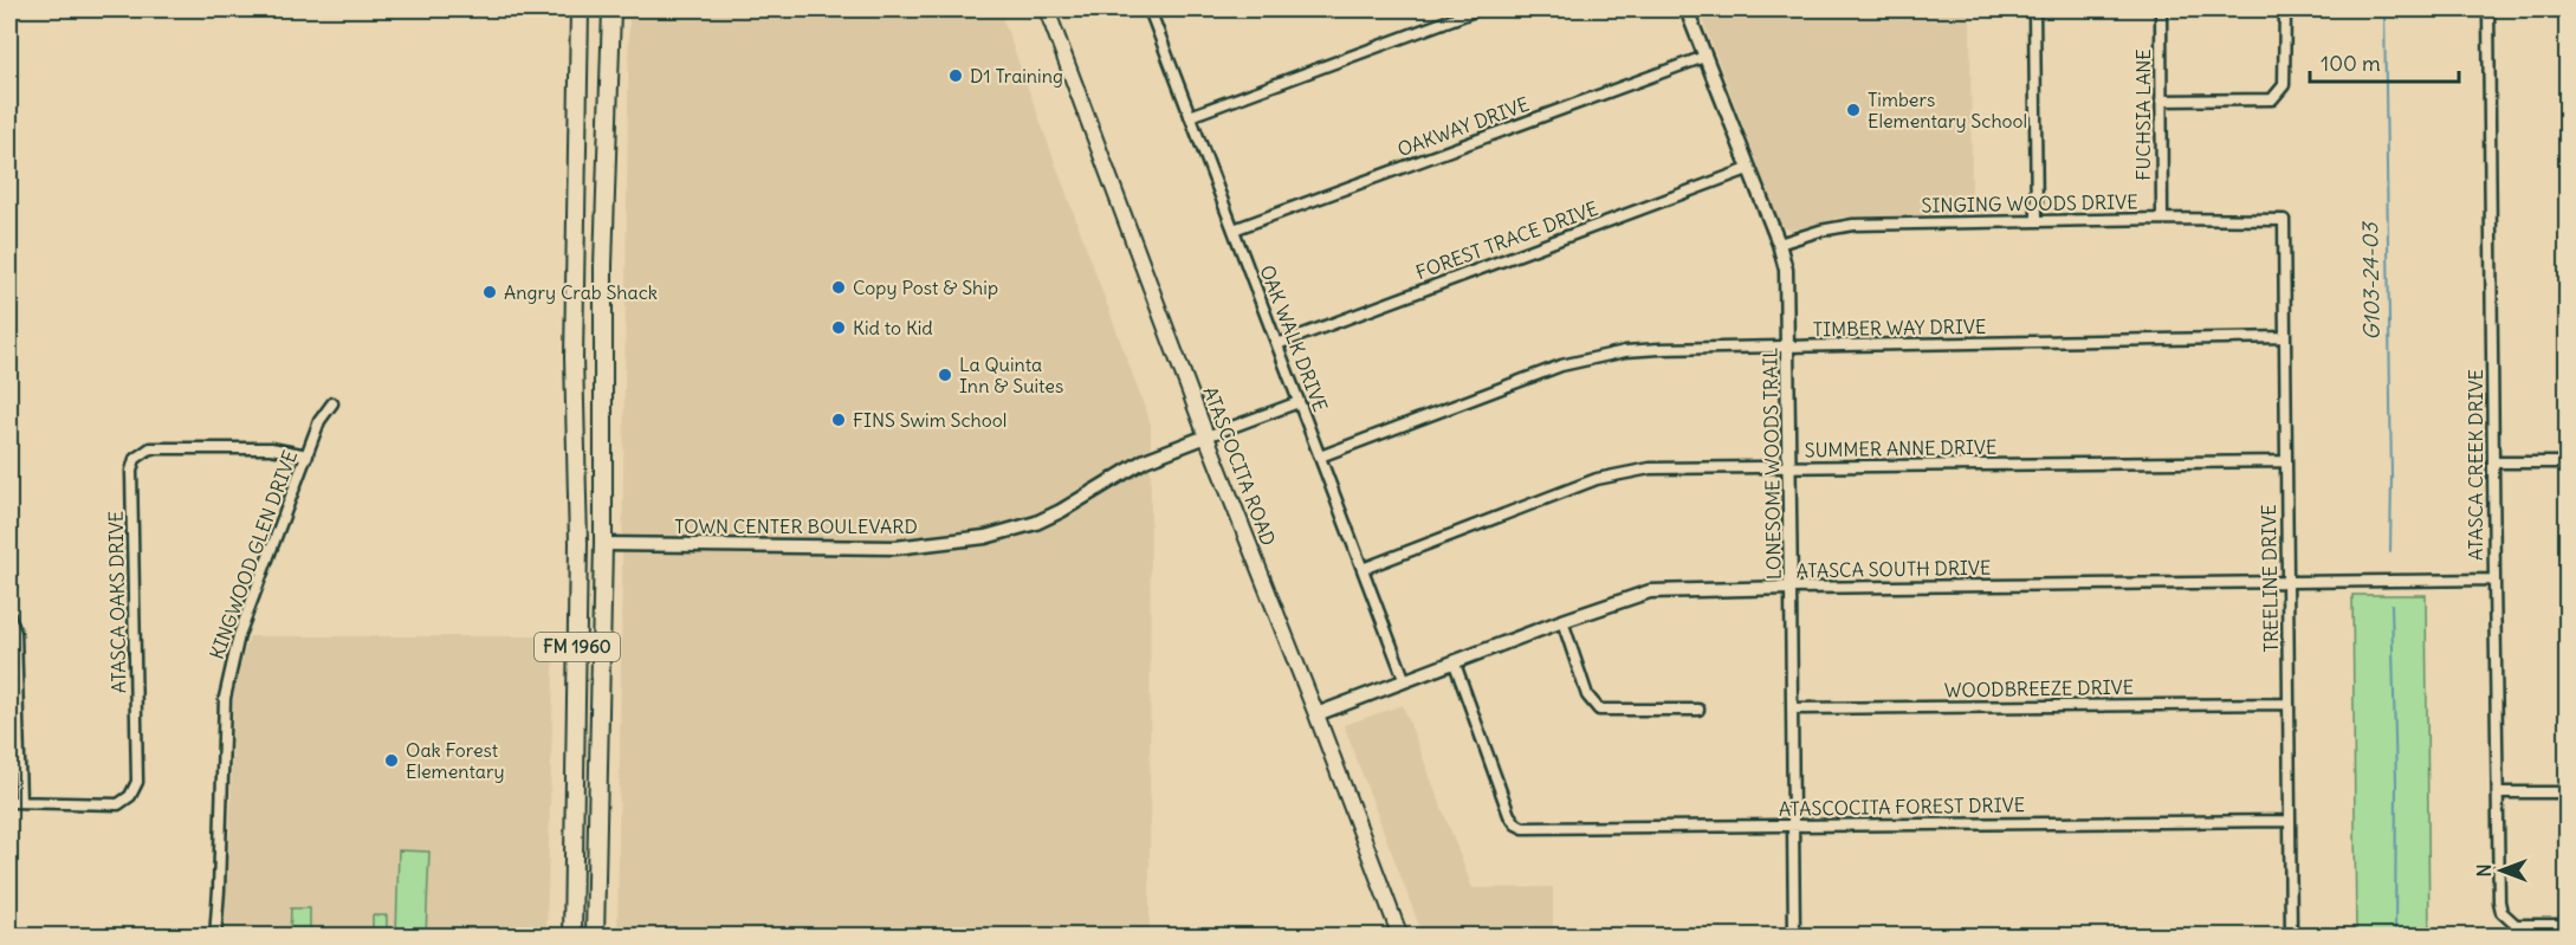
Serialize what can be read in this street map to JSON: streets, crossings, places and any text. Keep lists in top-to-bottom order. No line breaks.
{"streets":{"main road":["ATASCOCITA ROAD","FM 1960"],"street":["FUCHSIA LANE","OAKWAY DRIVE","SINGING WOODS DRIVE","FOREST TRACE DRIVE","TIMBER WAY DRIVE","OAK WALK DRIVE","SUMMER ANNE DRIVE","LONESOME WOODS TRAIL","ATASCA CREEK DRIVE","TOWN CENTER BOULEVARD","KINGWOOD GLEN DRIVE","ATASCA SOUTH DRIVE","TREELINE DRIVE","ATASCA OAKS DRIVE","WOODBREEZE DRIVE","ATASCOCITA FOREST DRIVE"]},"crossings":[["FUCHSIA LANE","SINGING WOODS DRIVE"],["OAKWAY DRIVE","OAK WALK DRIVE"],["OAKWAY DRIVE","LONESOME WOODS TRAIL"],["SINGING WOODS DRIVE","LONESOME WOODS TRAIL"],["SINGING WOODS DRIVE","TREELINE DRIVE"],["FOREST TRACE DRIVE","OAK WALK DRIVE"],["FOREST TRACE DRIVE","LONESOME WOODS TRAIL"],["TIMBER WAY DRIVE","OAK WALK DRIVE"],["TIMBER WAY DRIVE","LONESOME WOODS TRAIL"],["TIMBER WAY DRIVE","TREELINE DRIVE"],["OAK WALK DRIVE","SUMMER ANNE DRIVE"],["OAK WALK DRIVE","TOWN CENTER BOULEVARD"],["OAK WALK DRIVE","ATASCA SOUTH DRIVE"],["SUMMER ANNE DRIVE","LONESOME WOODS TRAIL"],["SUMMER ANNE DRIVE","TREELINE DRIVE"],["LONESOME WOODS TRAIL","ATASCA SOUTH DRIVE"],["LONESOME WOODS TRAIL","WOODBREEZE DRIVE"],["LONESOME WOODS TRAIL","ATASCOCITA FOREST DRIVE"],["ATASCA CREEK DRIVE","ATASCA SOUTH DRIVE"],["ATASCOCITA ROAD","TOWN CENTER BOULEVARD"],["ATASCOCITA ROAD","ATASCA SOUTH DRIVE"],["TOWN CENTER BOULEVARD","FM 1960"],["KINGWOOD GLEN DRIVE","ATASCA OAKS DRIVE"],["ATASCA SOUTH DRIVE","TREELINE DRIVE"],["ATASCA SOUTH DRIVE","ATASCOCITA FOREST DRIVE"],["TREELINE DRIVE","WOODBREEZE DRIVE"],["TREELINE DRIVE","ATASCOCITA FOREST DRIVE"]],"water":["G103-24-03"],"places":["D1 Training","Timbers Elementary School","Copy Post & Ship","Angry Crab Shack","Kid to Kid","La Quinta Inn & Suites","FINS Swim School","Oak Forest Elementary"],"scale_bar":"100 m","north":"left"}
